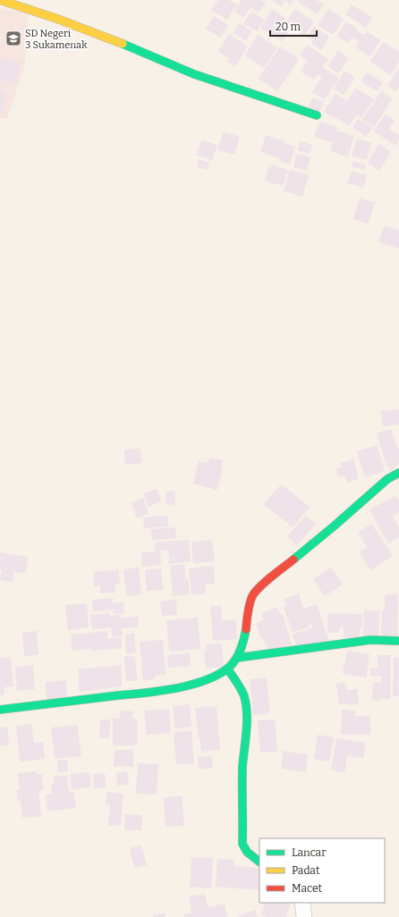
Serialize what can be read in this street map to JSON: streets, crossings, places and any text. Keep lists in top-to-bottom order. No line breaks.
{"places":{"school or university":["SD Negeri 3 Sukamenak"]},"legend":["Lancar","Padat","Macet"],"scale_bar":"20 m"}
